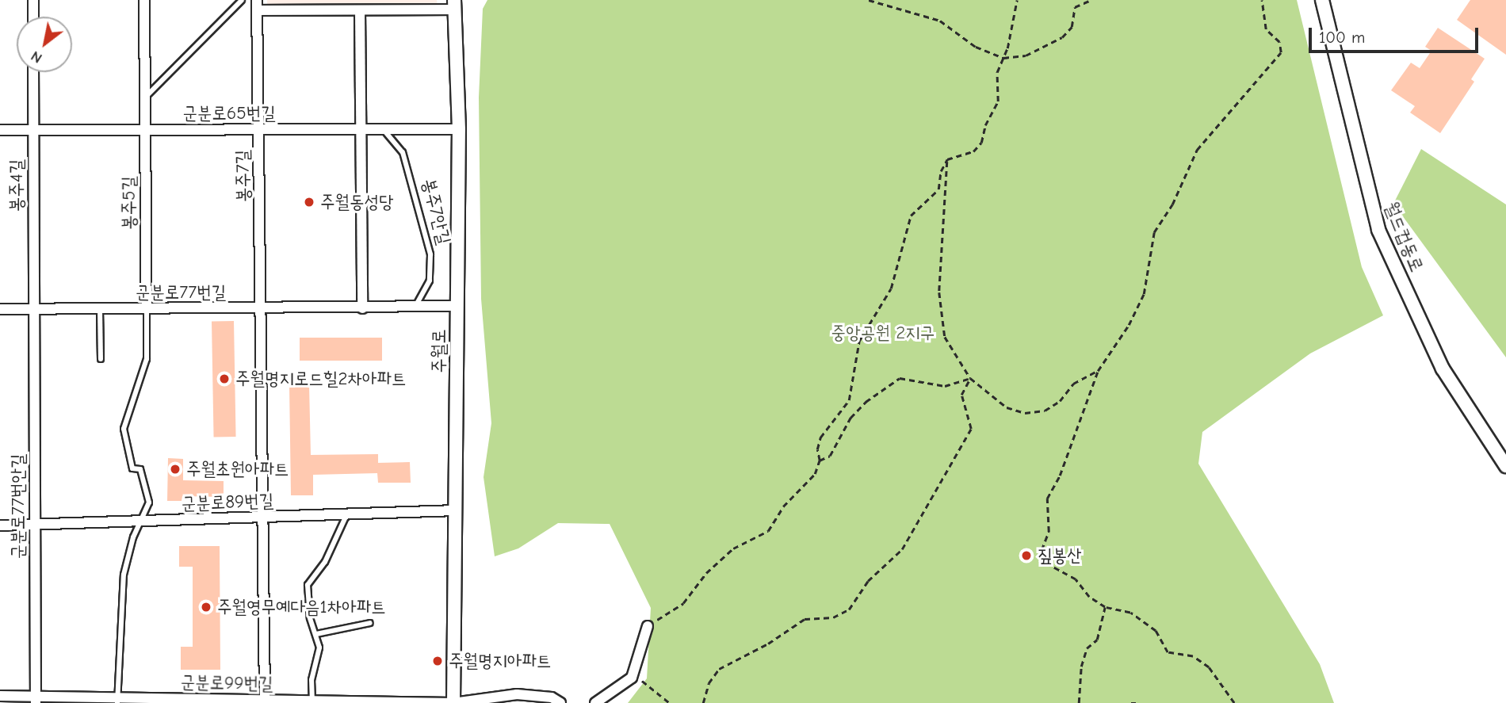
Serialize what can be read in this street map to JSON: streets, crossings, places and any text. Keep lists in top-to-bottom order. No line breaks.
{"streets":{"street":["군분로65번길","봉주7길","봉주4길","봉주5길","월드컵동로","군분로77번길","주월로","군분로89번길","군분로77번안길","군분로99번길"],"lane":["봉주7안길"]},"crossings":[["군분로65번길","봉주7길"],["군분로65번길","봉주4길"],["군분로65번길","봉주5길"],["군분로65번길","봉주7안길"],["군분로65번길","주월로"],["봉주7길","군분로77번길"],["봉주7길","주월로"],["봉주7길","군분로89번길"],["봉주7길","군분로99번길"],["봉주4길","군분로77번길"],["봉주4길","군분로77번안길"],["봉주5길","군분로77번길"],["봉주7안길","군분로77번길"],["군분로77번길","주월로"],["군분로77번길","군분로77번안길"],["주월로","군분로89번길"],["주월로","군분로99번길"],["군분로89번길","군분로77번안길"],["군분로77번안길","군분로99번길"]],"parks":["중앙공원 2지구"],"places":["주월동성당","주월명지로드힐2차아파트","주월초원아파트","짚봉산","주월영무예다음1차아파트","주월명지아파트"],"scale_bar":"100 m","north":"bottom left"}
